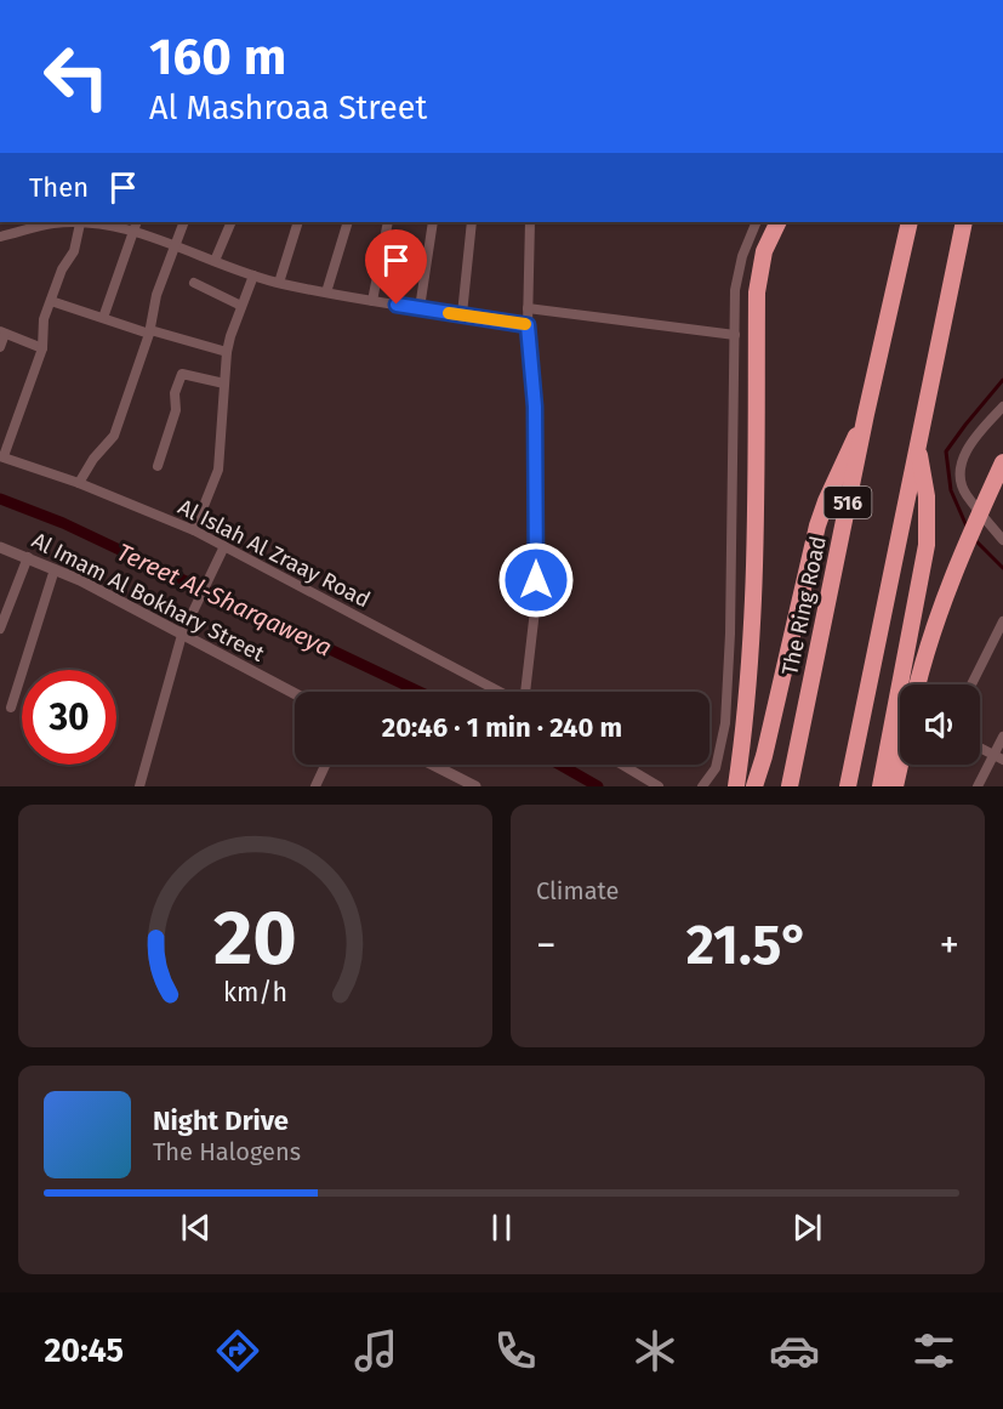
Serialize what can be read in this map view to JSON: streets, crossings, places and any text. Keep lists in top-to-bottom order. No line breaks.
{"streets":{"highway":["516","The Ring Road"],"street":["Al Islah Al Zraay Road","Al Imam Al Bokhary Street"]},"water":["Tereet Al-Sharqaweya"],"page":{"turn":["160 m","Al Mashroaa Street"],"then":"Then","limit":"30","trip":"20:46 · 1 min · 240 m","tile":"Climate","heat":["−","21.5°","+"],"song":["Night Drive","The Halogens"],"tabs":"20:45","gauge":["20","km/h"]}}
